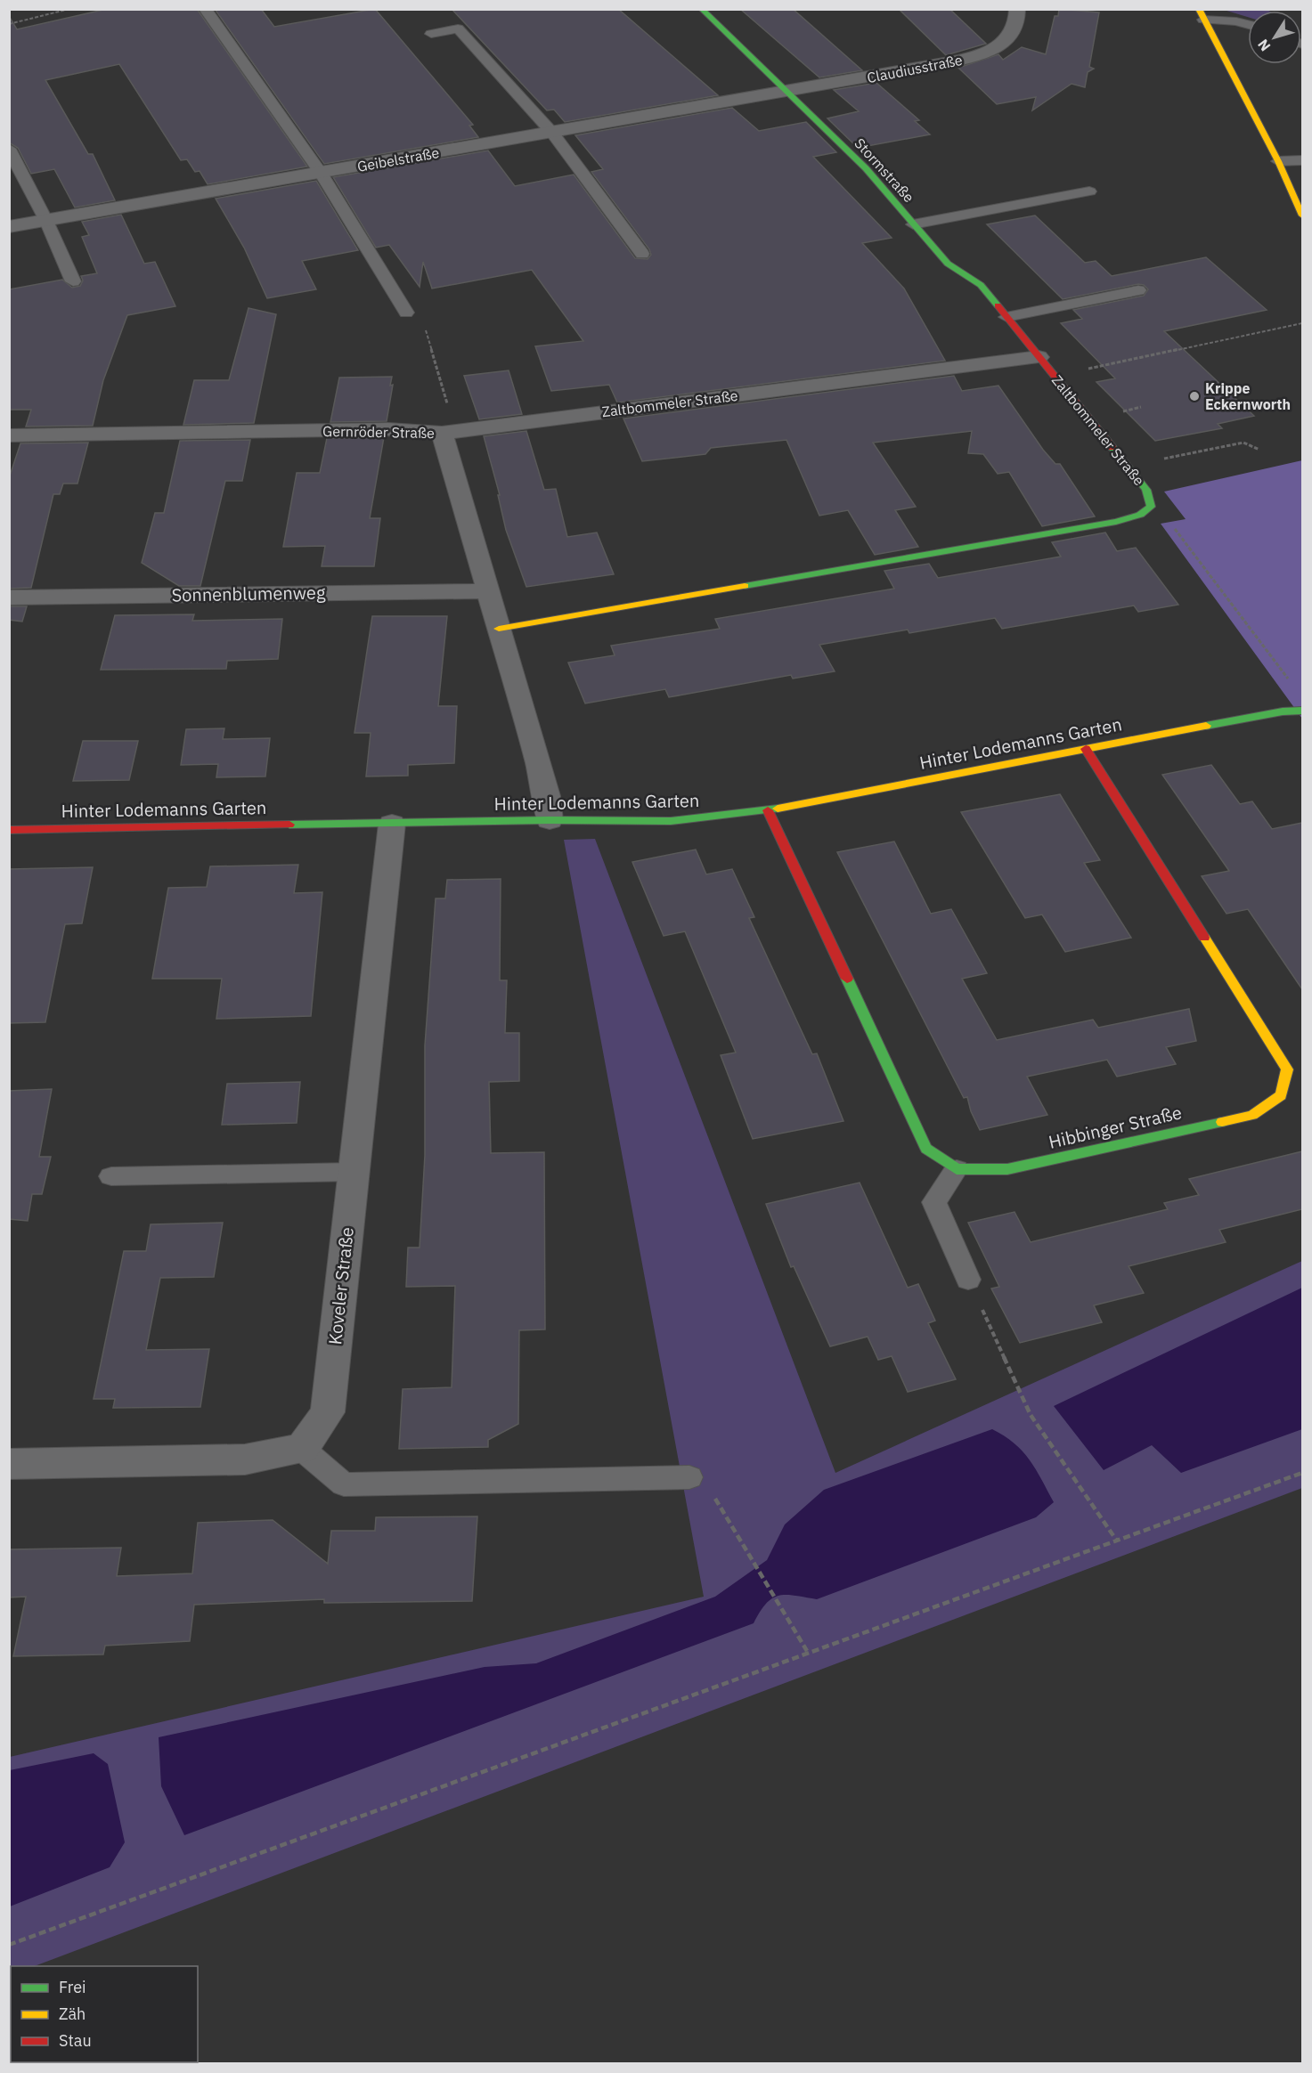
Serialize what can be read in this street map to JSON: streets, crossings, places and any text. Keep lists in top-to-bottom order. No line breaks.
{"streets":{"street":["Claudiusstraße","Geibelstraße","Stormstraße","Zaltbommeler Straße","Gernröder Straße","Sonnenblumenweg","Hinter Lodemanns Garten","Hibbinger Straße","Koveler Straße"]},"crossings":[["Claudiusstraße","Geibelstraße"],["Claudiusstraße","Stormstraße"],["Geibelstraße","Stormstraße"],["Stormstraße","Zaltbommeler Straße"],["Zaltbommeler Straße","Gernröder Straße"],["Gernröder Straße","Sonnenblumenweg"],["Gernröder Straße","Hinter Lodemanns Garten"],["Hinter Lodemanns Garten","Hibbinger Straße"],["Hinter Lodemanns Garten","Koveler Straße"]],"places":["Krippe Eckernworth"],"legend":["Frei","Zäh","Stau"],"north":"bottom left"}
